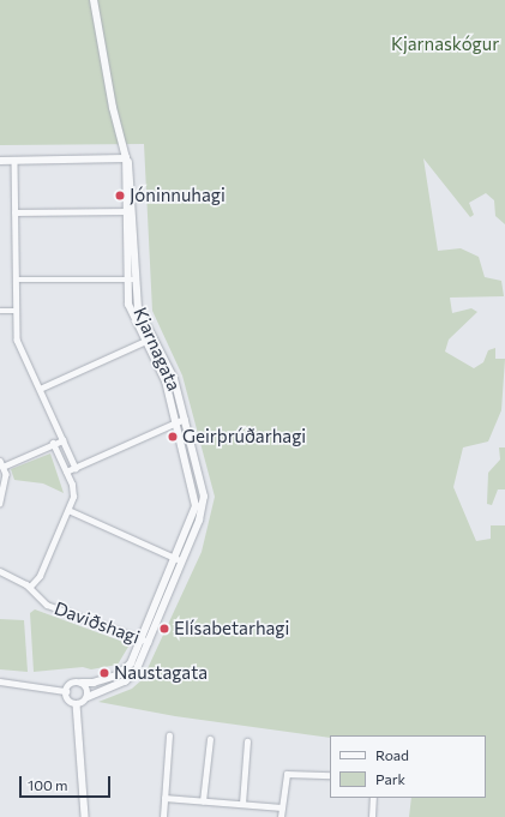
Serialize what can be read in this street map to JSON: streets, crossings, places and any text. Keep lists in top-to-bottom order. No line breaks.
{"streets":{"street":["Kjarnagata","Daviðshagi"]},"crossings":[["Kjarnagata","Daviðshagi"]],"parks":["Kjarnaskógur"],"places":["Jóninnuhagi","Geirþrúðarhagi","Elísabetarhagi","Naustagata"],"legend":["Road","Park"],"scale_bar":"100 m"}
